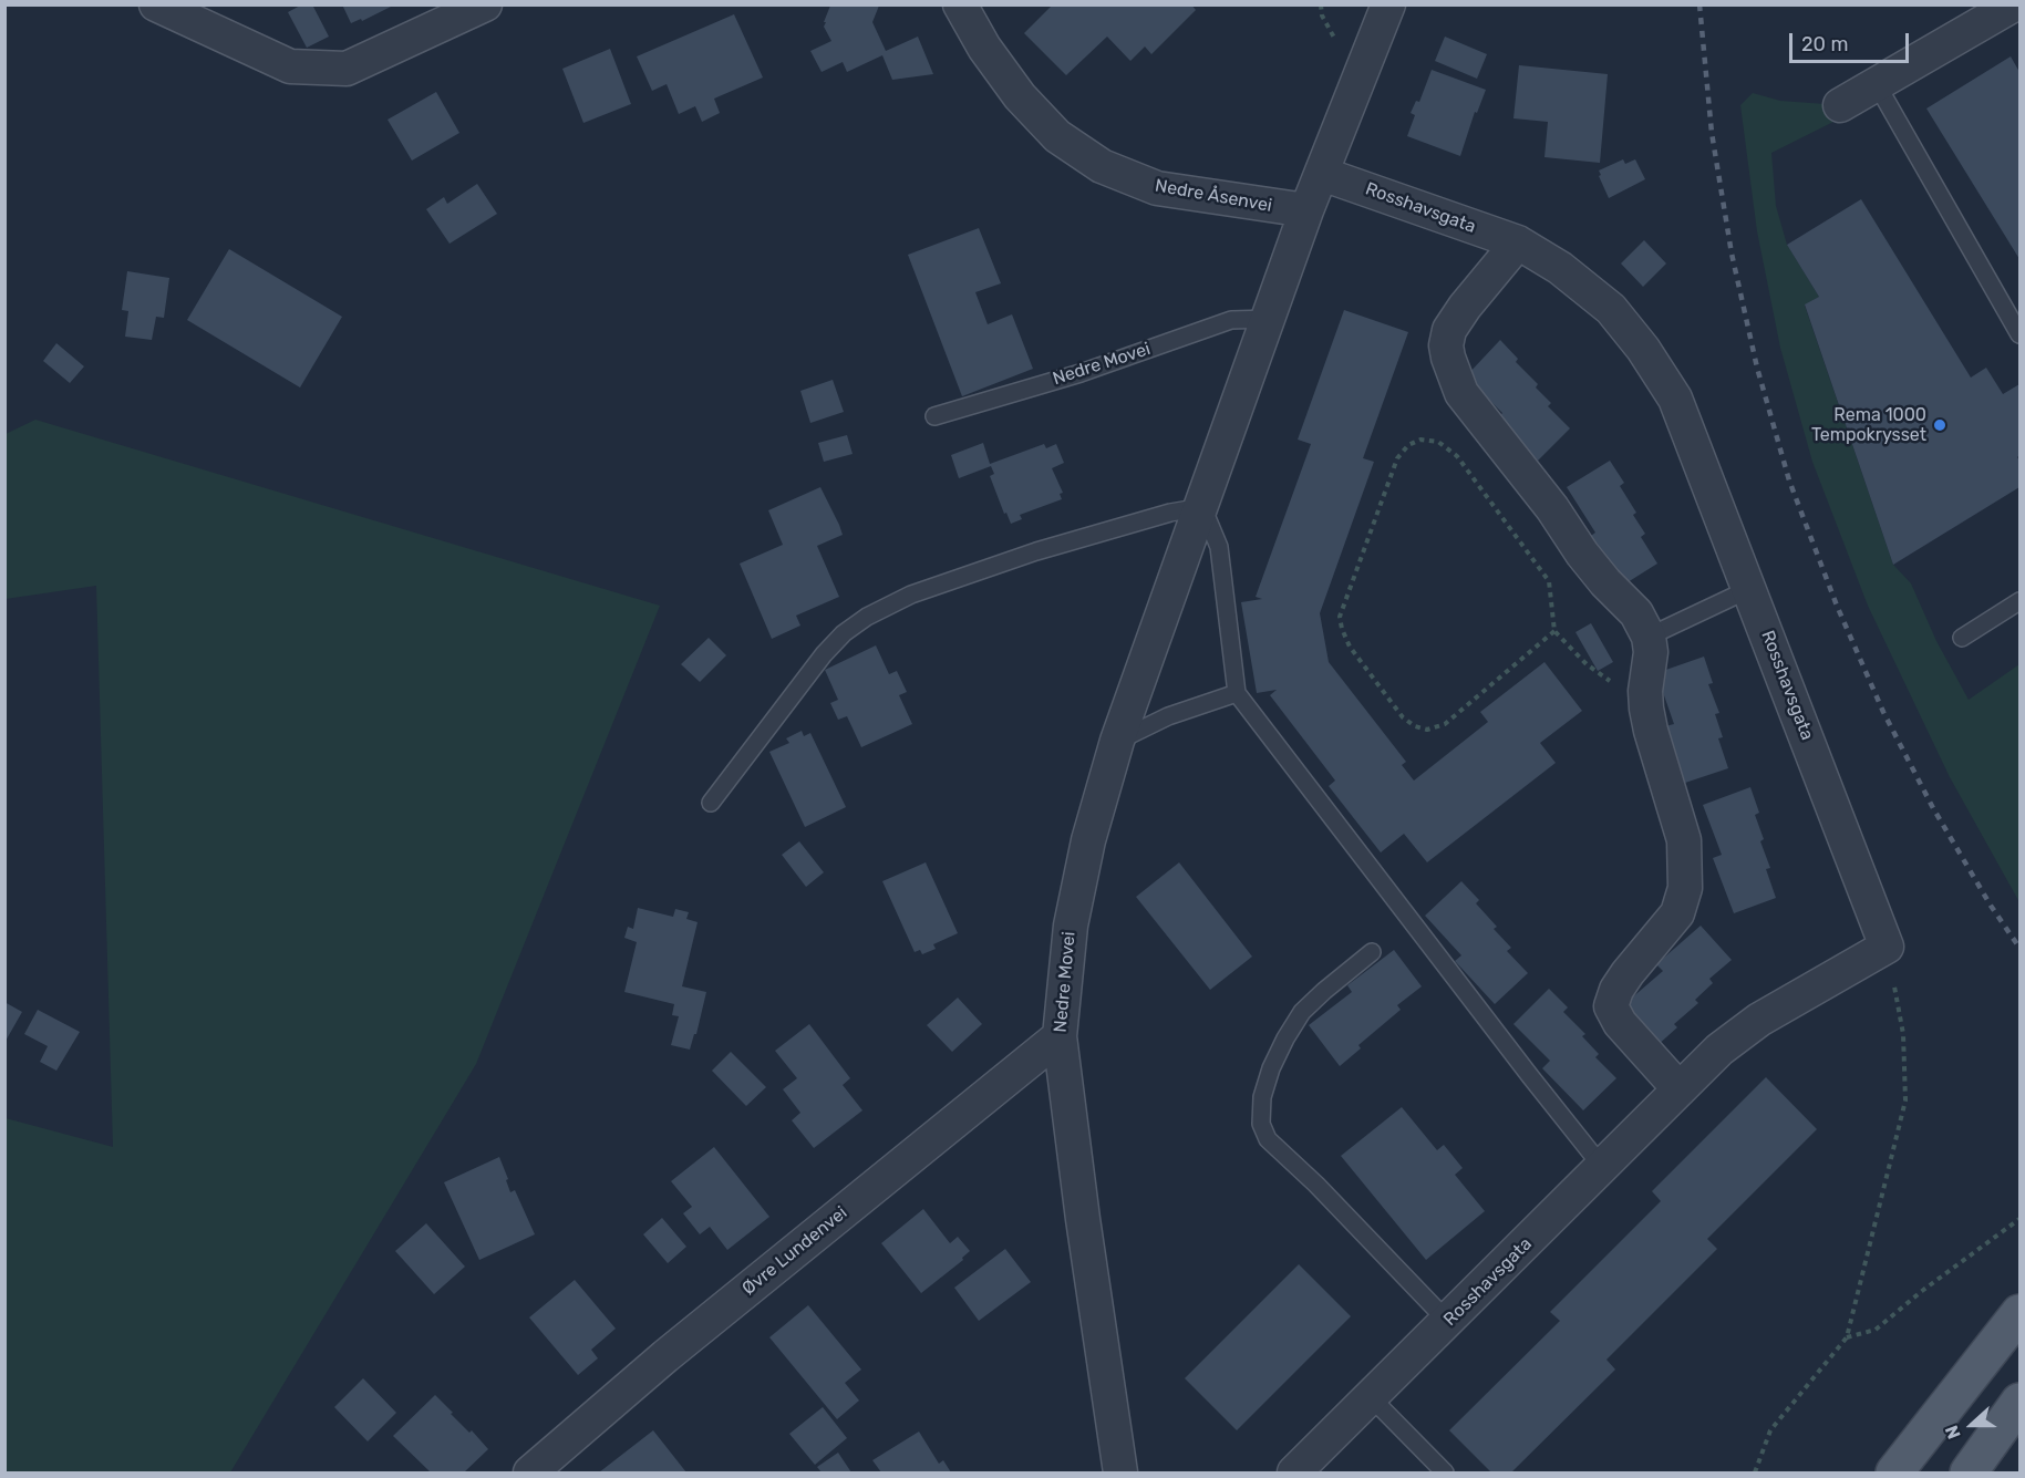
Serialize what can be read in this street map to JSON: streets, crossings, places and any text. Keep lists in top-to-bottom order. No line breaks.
{"streets":{"street":["Nedre Åsenvei","Rosshavsgata","Nedre Movei","Øvre Lundenvei"]},"crossings":[["Nedre Åsenvei","Nedre Movei"],["Rosshavsgata","Nedre Movei"],["Nedre Movei","Øvre Lundenvei"]],"places":["Rema 1000 Tempokrysset"],"scale_bar":"20 m","north":"left"}
